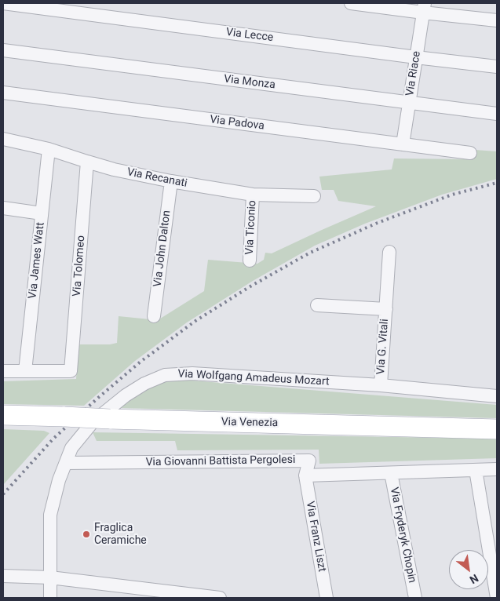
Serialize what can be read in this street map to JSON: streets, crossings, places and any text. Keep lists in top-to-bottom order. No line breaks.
{"streets":{"main road":["Via Venezia"],"street":["Via Lecce","Via Riace","Via Monza","Via Padova","Via Recanati","Via Ticonio","Via John Dalton","Via James Watt","Via Tolomeo","Via G. Vitali","Via Wolfgang Amadeus Mozart","Via Giovanni Battista Pergolesi","Via Fryderyk Chopin","Via Franz Liszt"]},"crossings":[["Via Lecce","Via Riace"],["Via Riace","Via Monza"],["Via Riace","Via Padova"],["Via Recanati","Via Ticonio"],["Via Recanati","Via John Dalton"],["Via Recanati","Via James Watt"],["Via Recanati","Via Tolomeo"],["Via James Watt","Via Tolomeo"],["Via G. Vitali","Via Wolfgang Amadeus Mozart"],["Via Wolfgang Amadeus Mozart","Via Giovanni Battista Pergolesi"],["Via Giovanni Battista Pergolesi","Via Fryderyk Chopin"],["Via Giovanni Battista Pergolesi","Via Franz Liszt"]],"places":["Fraglica Ceramiche"],"north":"bottom right"}
